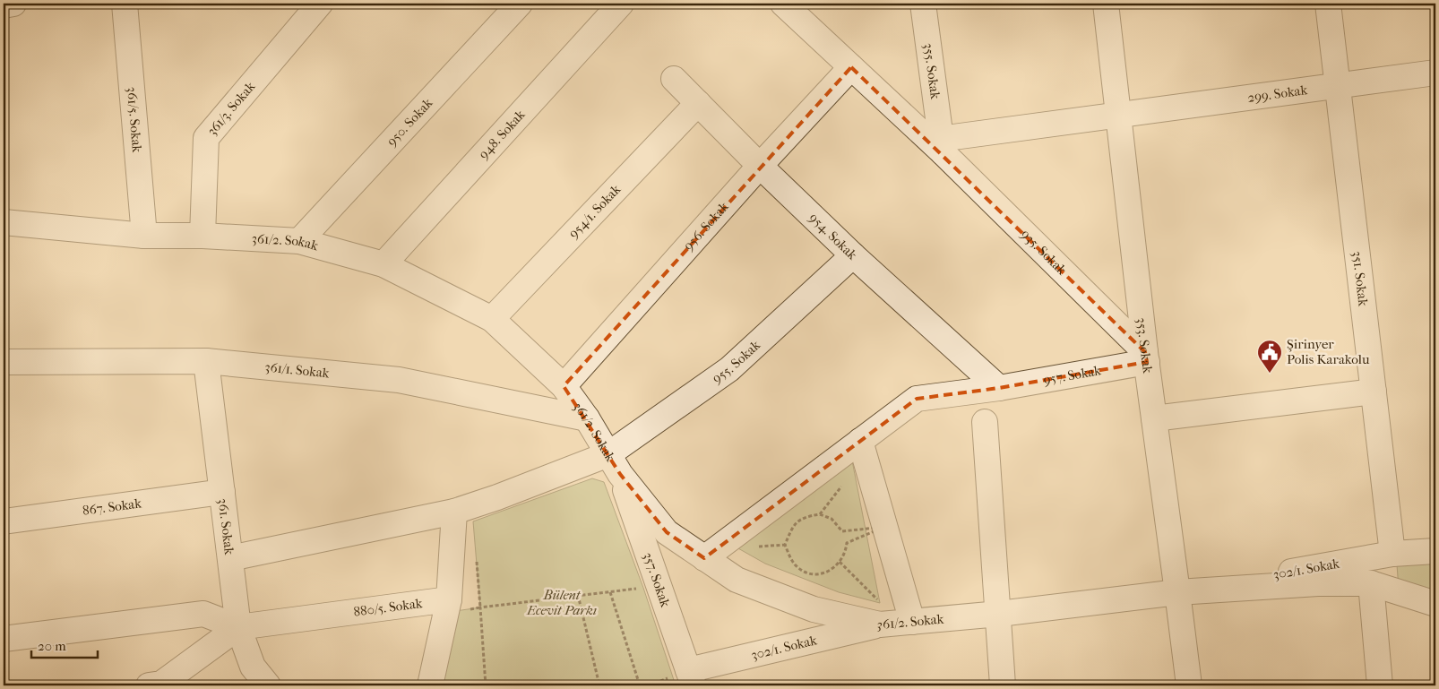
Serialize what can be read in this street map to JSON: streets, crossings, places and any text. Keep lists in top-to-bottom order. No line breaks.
{"streets":{"street":["355. Sokak","299. Sokak","361/3. Sokak","361/5. Sokak","950. Sokak","948. Sokak","954/1. Sokak","956. Sokak","954. Sokak","361/2. Sokak","935. Sokak","351. Sokak","353. Sokak","955. Sokak","361/1. Sokak","957. Sokak","867. Sokak","361. Sokak","302/1. Sokak","357. Sokak","880/5. Sokak"]},"crossings":[["355. Sokak","299. Sokak"],["355. Sokak","935. Sokak"],["299. Sokak","935. Sokak"],["299. Sokak","351. Sokak"],["299. Sokak","353. Sokak"],["361/3. Sokak","361/2. Sokak"],["361/5. Sokak","361/2. Sokak"],["950. Sokak","361/2. Sokak"],["948. Sokak","361/2. Sokak"],["954/1. Sokak","954. Sokak"],["954/1. Sokak","361/2. Sokak"],["956. Sokak","954. Sokak"],["956. Sokak","361/2. Sokak"],["956. Sokak","935. Sokak"],["954. Sokak","955. Sokak"],["954. Sokak","957. Sokak"],["361/2. Sokak","353. Sokak"],["361/2. Sokak","955. Sokak"],["361/2. Sokak","361/1. Sokak"],["361/2. Sokak","957. Sokak"],["361/2. Sokak","302/1. Sokak"],["361/2. Sokak","357. Sokak"],["935. Sokak","353. Sokak"],["935. Sokak","957. Sokak"],["351. Sokak","302/1. Sokak"],["353. Sokak","957. Sokak"],["353. Sokak","302/1. Sokak"],["955. Sokak","361. Sokak"],["955. Sokak","357. Sokak"],["361/1. Sokak","361. Sokak"],["867. Sokak","361. Sokak"],["361. Sokak","880/5. Sokak"],["302/1. Sokak","357. Sokak"]],"parks":["Bülent Ecevit Parkı"],"places":{"public building":["Şirinyer Polis Karakolu"]},"scale_bar":"20 m"}
